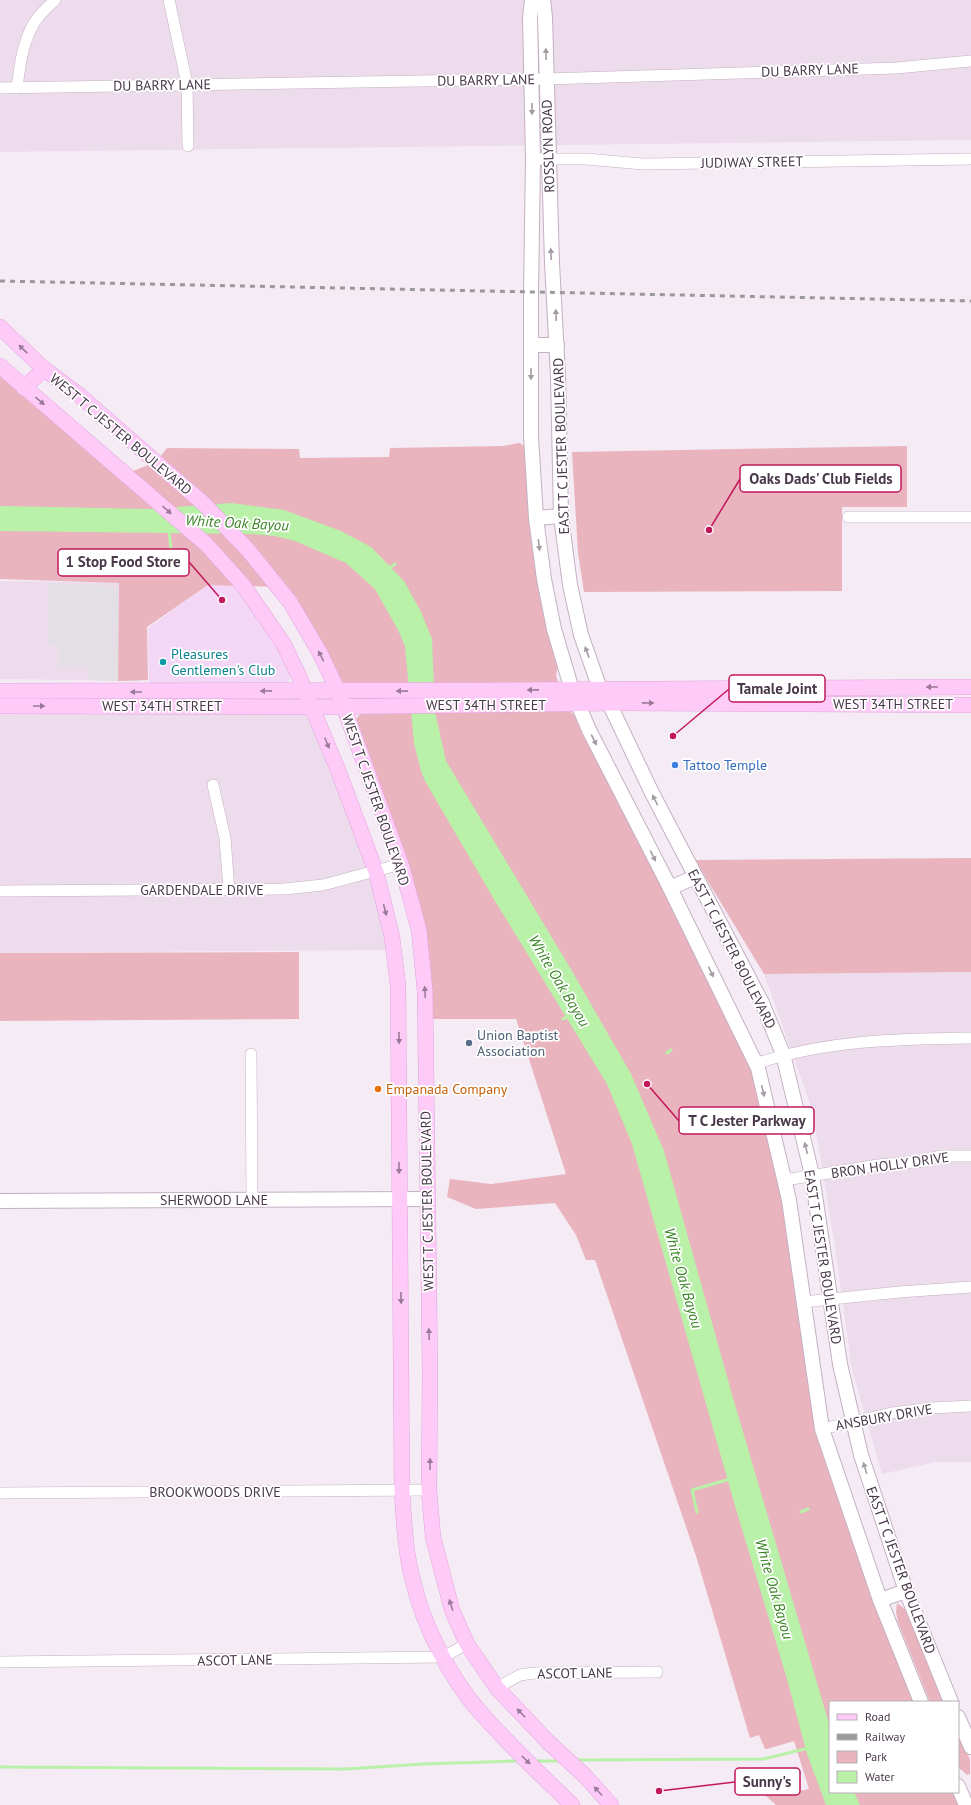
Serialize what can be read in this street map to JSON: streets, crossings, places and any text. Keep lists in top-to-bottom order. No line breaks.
{"streets":{"main road":["WEST T C JESTER BOULEVARD","WEST 34TH STREET"],"street":["DU BARRY LANE","ROSSLYN ROAD","JUDIWAY STREET","EAST T C JESTER BOULEVARD","GARDENDALE DRIVE","BRON HOLLY DRIVE","SHERWOOD LANE","ANSBURY DRIVE","BROOKWOODS DRIVE","ASCOT LANE"]},"crossings":[["DU BARRY LANE","ROSSLYN ROAD"],["ROSSLYN ROAD","JUDIWAY STREET"],["ROSSLYN ROAD","EAST T C JESTER BOULEVARD"],["WEST T C JESTER BOULEVARD","WEST 34TH STREET"],["WEST T C JESTER BOULEVARD","GARDENDALE DRIVE"],["WEST T C JESTER BOULEVARD","SHERWOOD LANE"],["WEST T C JESTER BOULEVARD","BROOKWOODS DRIVE"],["WEST T C JESTER BOULEVARD","ASCOT LANE"],["EAST T C JESTER BOULEVARD","WEST 34TH STREET"],["EAST T C JESTER BOULEVARD","BRON HOLLY DRIVE"],["EAST T C JESTER BOULEVARD","ANSBURY DRIVE"]],"water":["White Oak Bayou"],"places":["Oaks Dads' Club Fields","1 Stop Food Store","Pleasures Gentlemen's Club","Tamale Joint","Tattoo Temple","Union Baptist Association","T C Jester Parkway","Empanada Company","Sunny's"],"legend":["Road","Railway","Park","Water"]}
